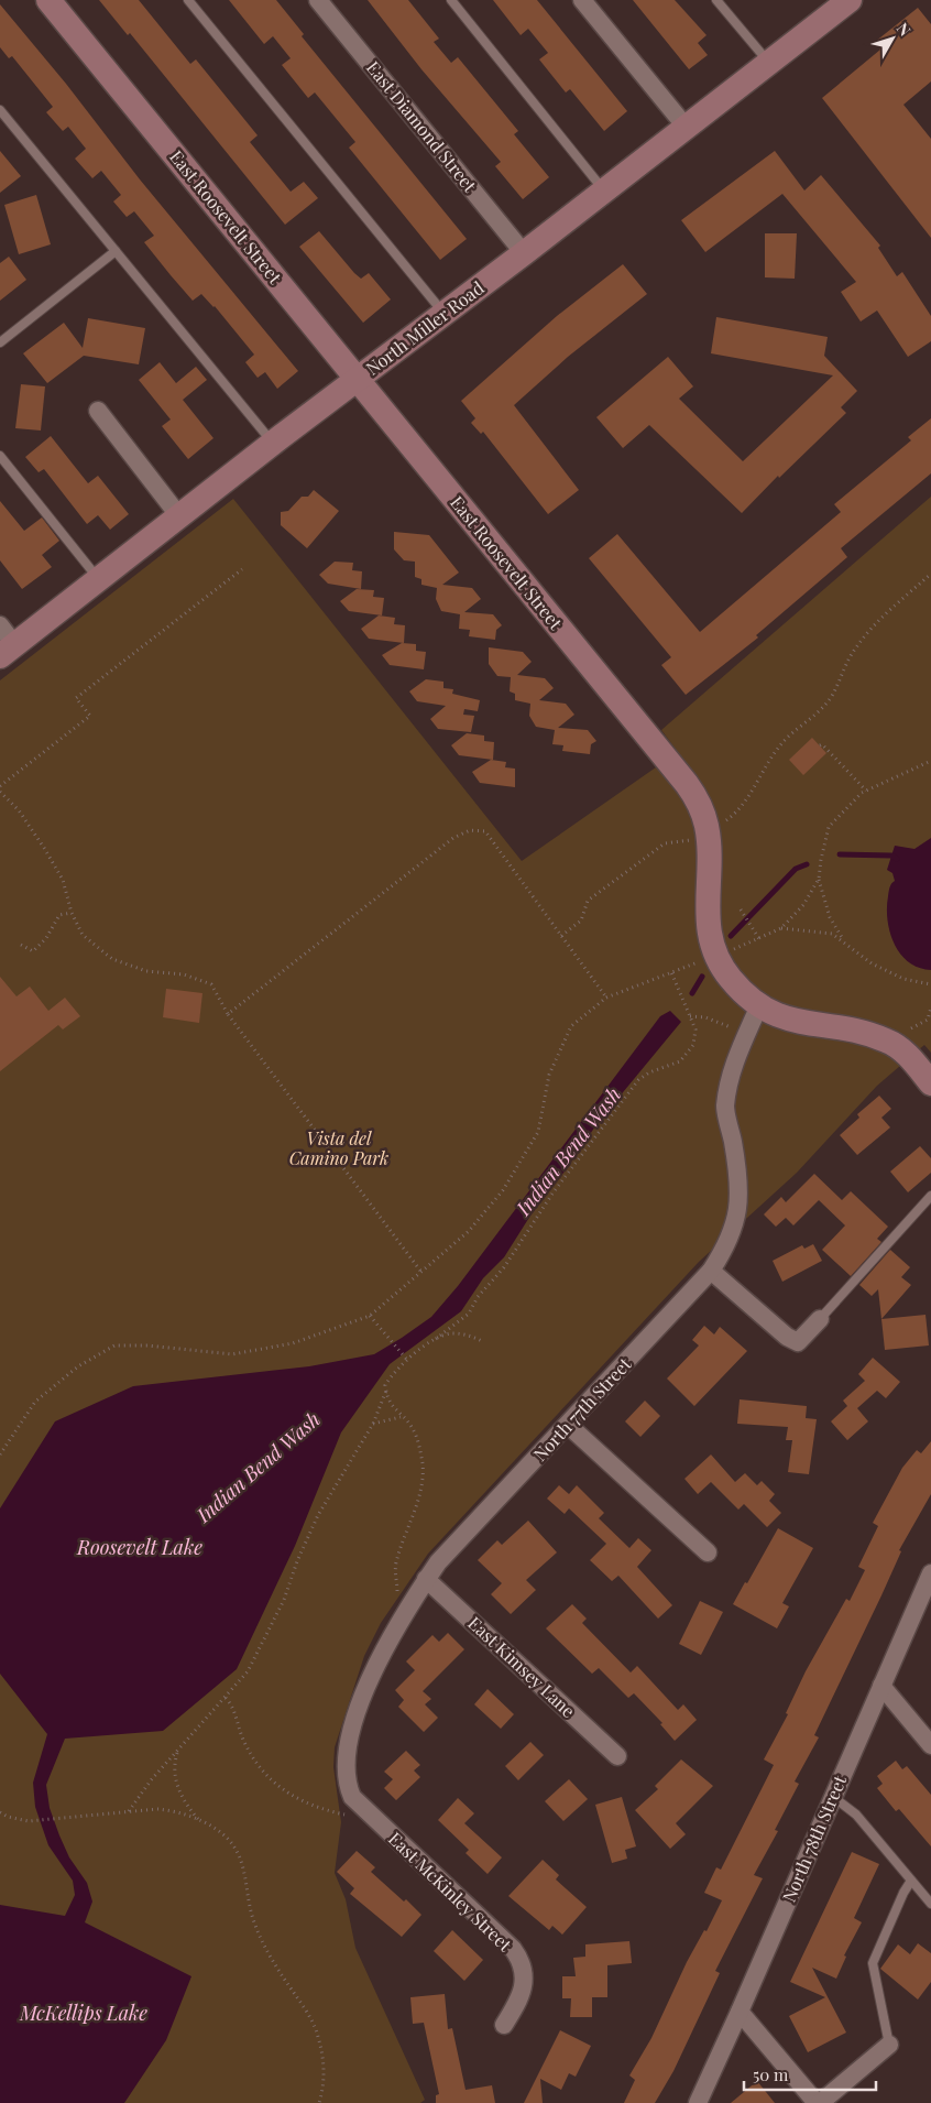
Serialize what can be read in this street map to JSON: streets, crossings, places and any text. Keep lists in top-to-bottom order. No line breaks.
{"streets":{"street":["East Diamond Street","East Roosevelt Street","North Miller Road","North 77th Street","East Kimsey Lane","North 78th Street","East McKinley Street"]},"crossings":[["East Diamond Street","North Miller Road"],["East Roosevelt Street","North Miller Road"],["East Roosevelt Street","North 77th Street"],["North 77th Street","East Kimsey Lane"],["North 77th Street","East McKinley Street"]],"water":["Indian Bend Wash","Roosevelt Lake","McKellips Lake"],"parks":["Vista del Camino Park"],"scale_bar":"50 m","north":"top right"}
